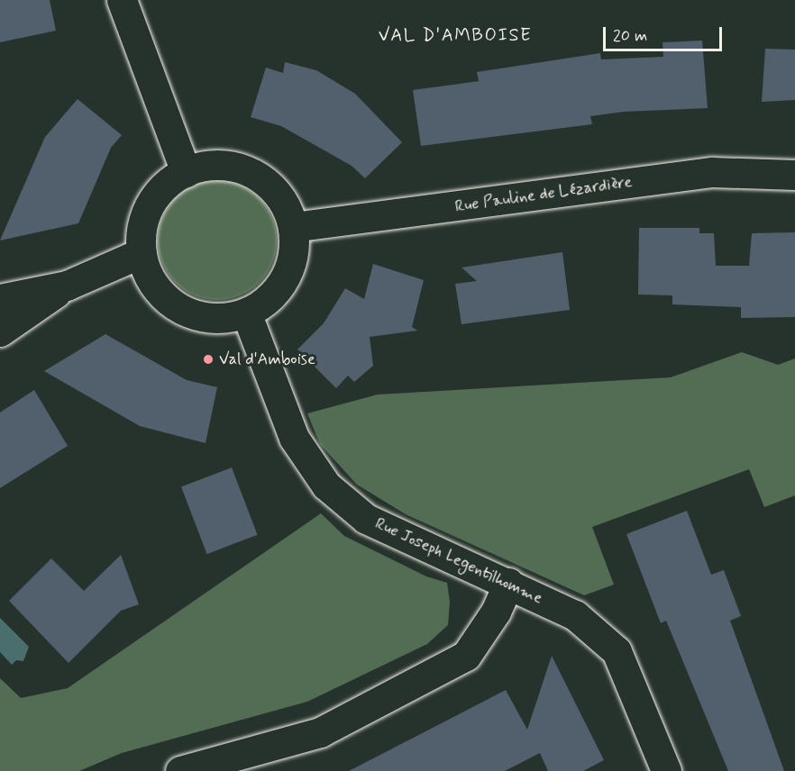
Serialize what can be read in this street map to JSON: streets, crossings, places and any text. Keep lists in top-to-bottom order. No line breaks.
{"streets":{"street":["Rue Pauline de Lézardière","Rue Joseph Legentilhomme"]},"crossings":[["Rue Pauline de Lézardière","Rue Joseph Legentilhomme"]],"districts":["VAL D'AMBOISE"],"places":["Val d'Amboise"],"scale_bar":"20 m"}
